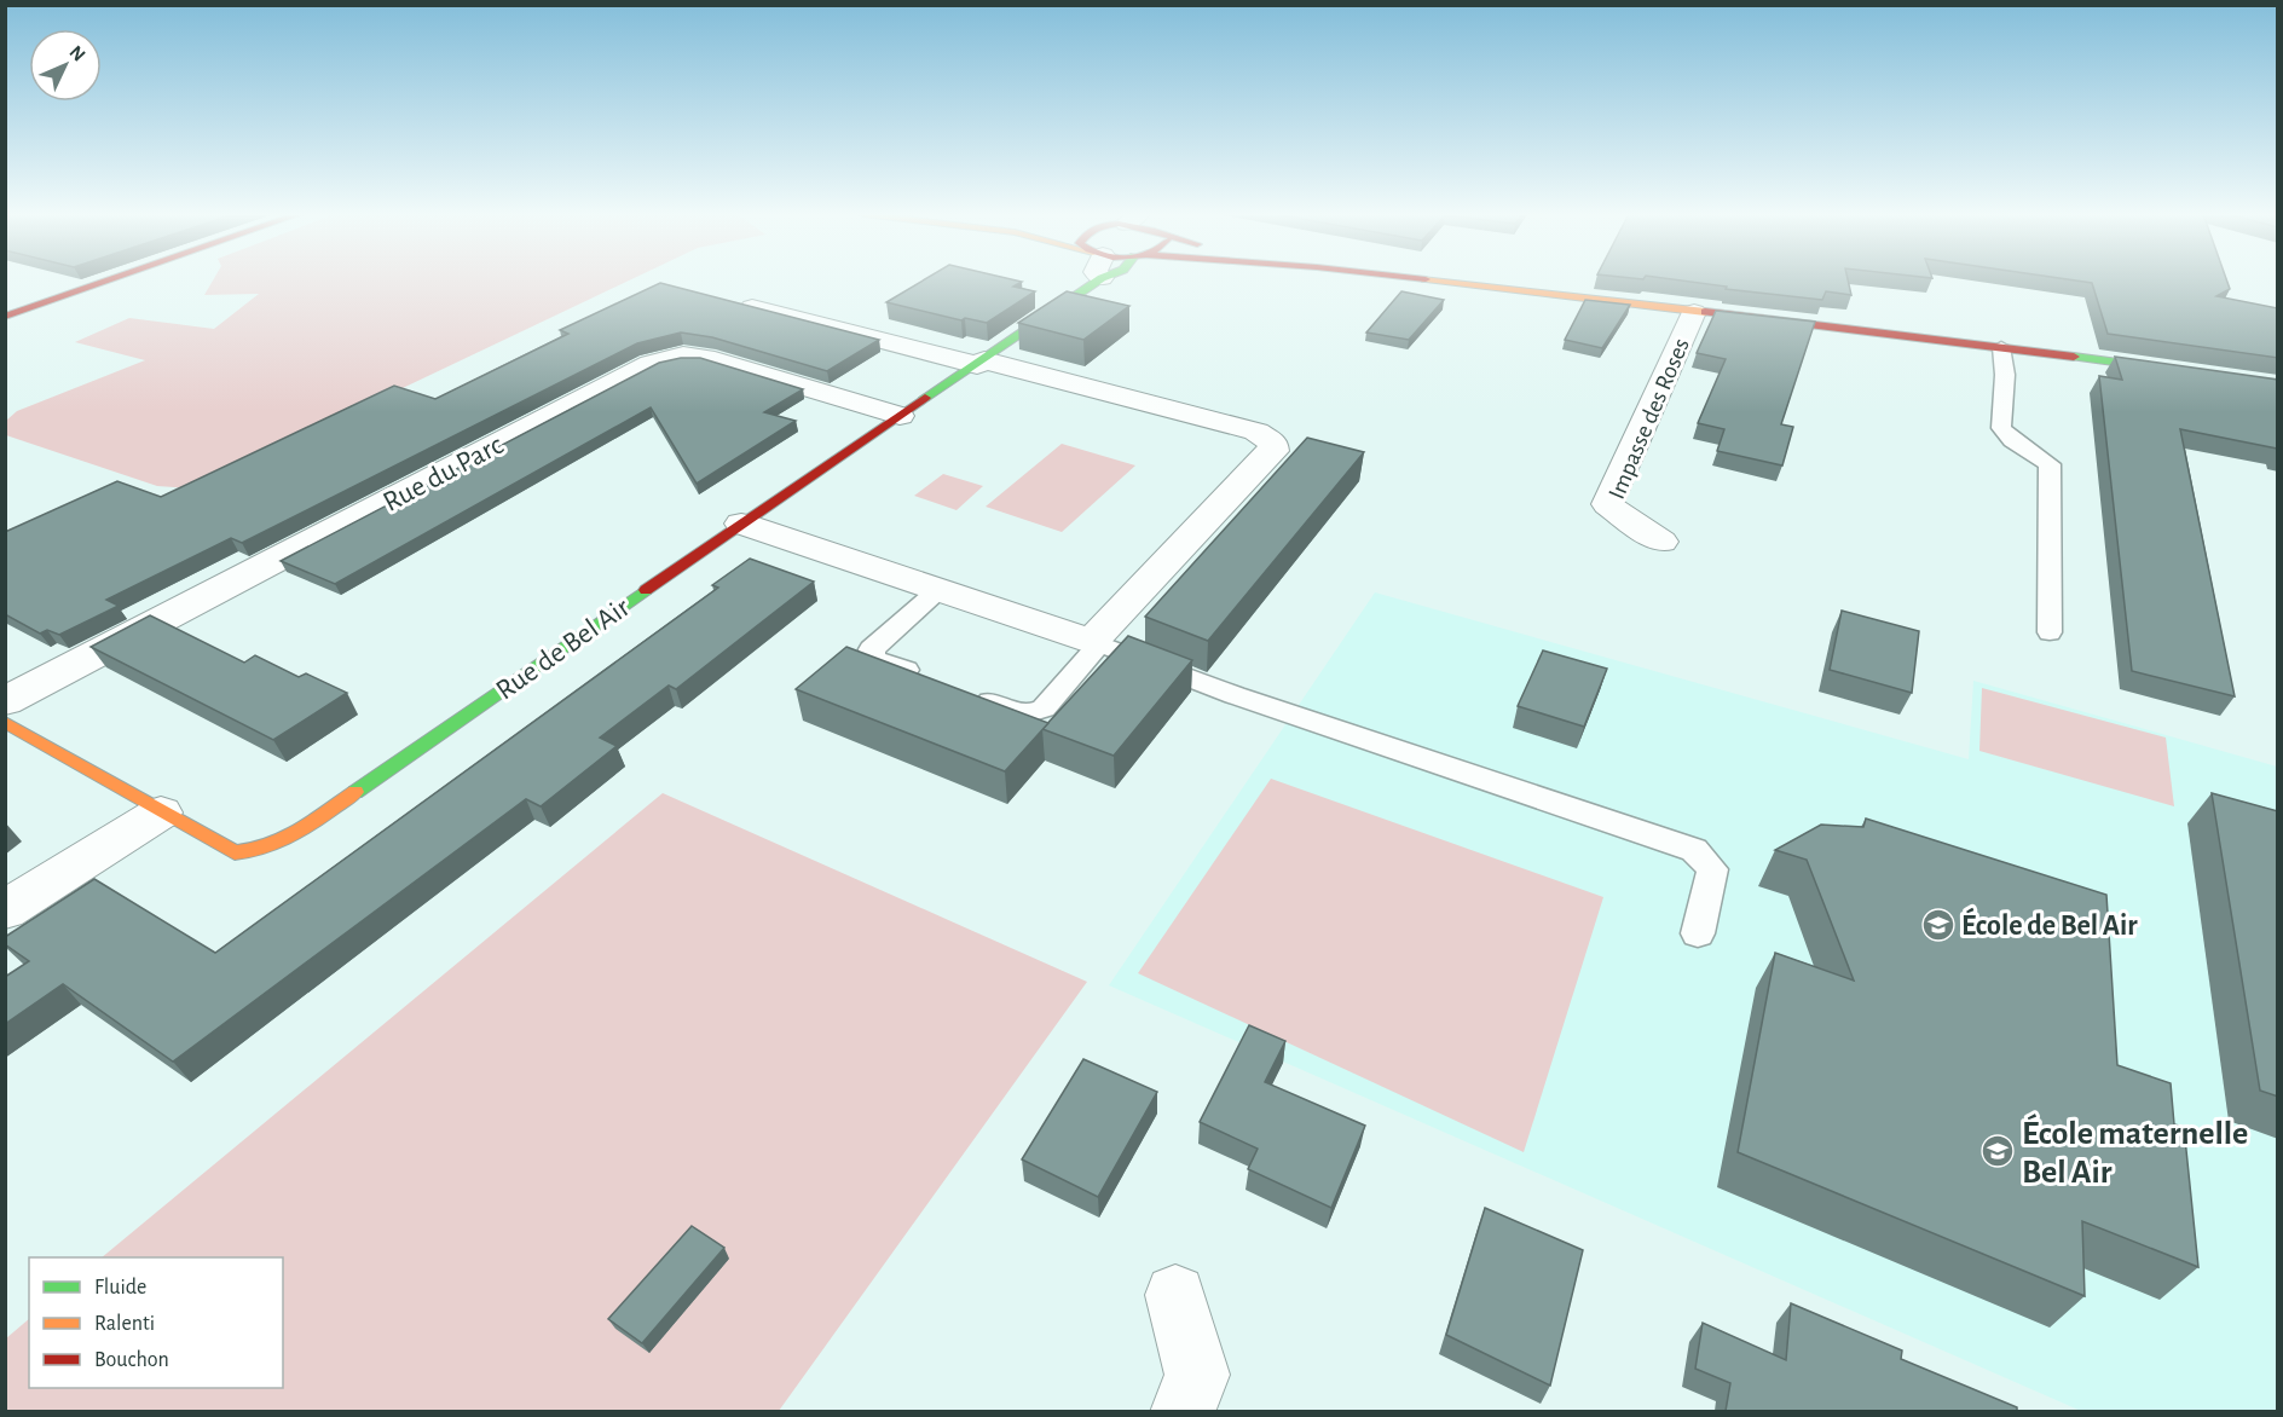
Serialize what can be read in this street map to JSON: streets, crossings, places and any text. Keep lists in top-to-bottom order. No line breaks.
{"streets":{"main road":["Rue de Bel Air"],"street":["Impasse des Roses","Rue du Parc"]},"crossings":[["Rue du Parc","Rue de Bel Air"]],"places":{"school or university":["École de Bel Air","École maternelle Bel Air"]},"legend":["Fluide","Ralenti","Bouchon"],"north":"top right"}
